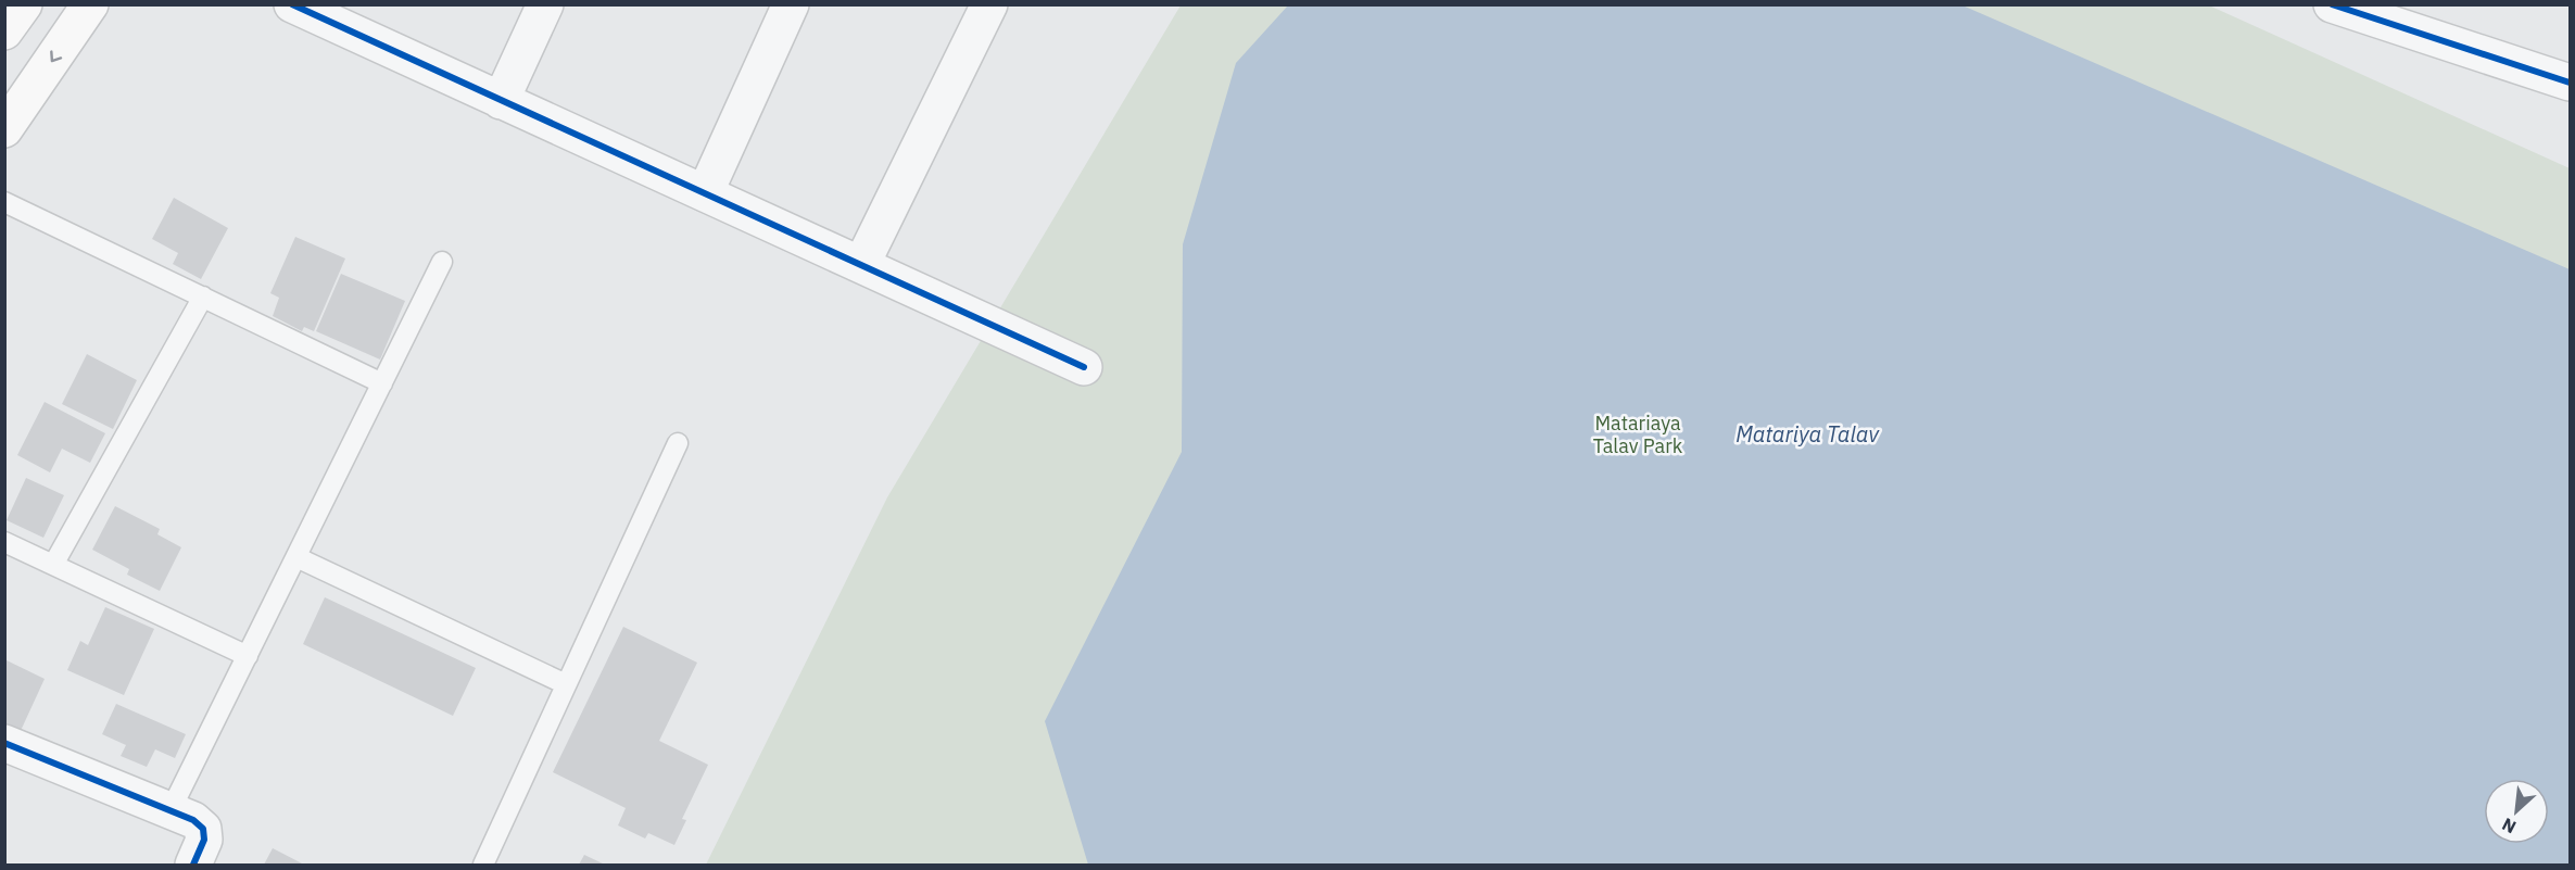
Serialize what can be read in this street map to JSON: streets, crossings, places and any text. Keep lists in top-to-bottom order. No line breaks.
{"water":["Matariya Talav"],"parks":["Matariaya Talav Park"],"north":"bottom left"}
